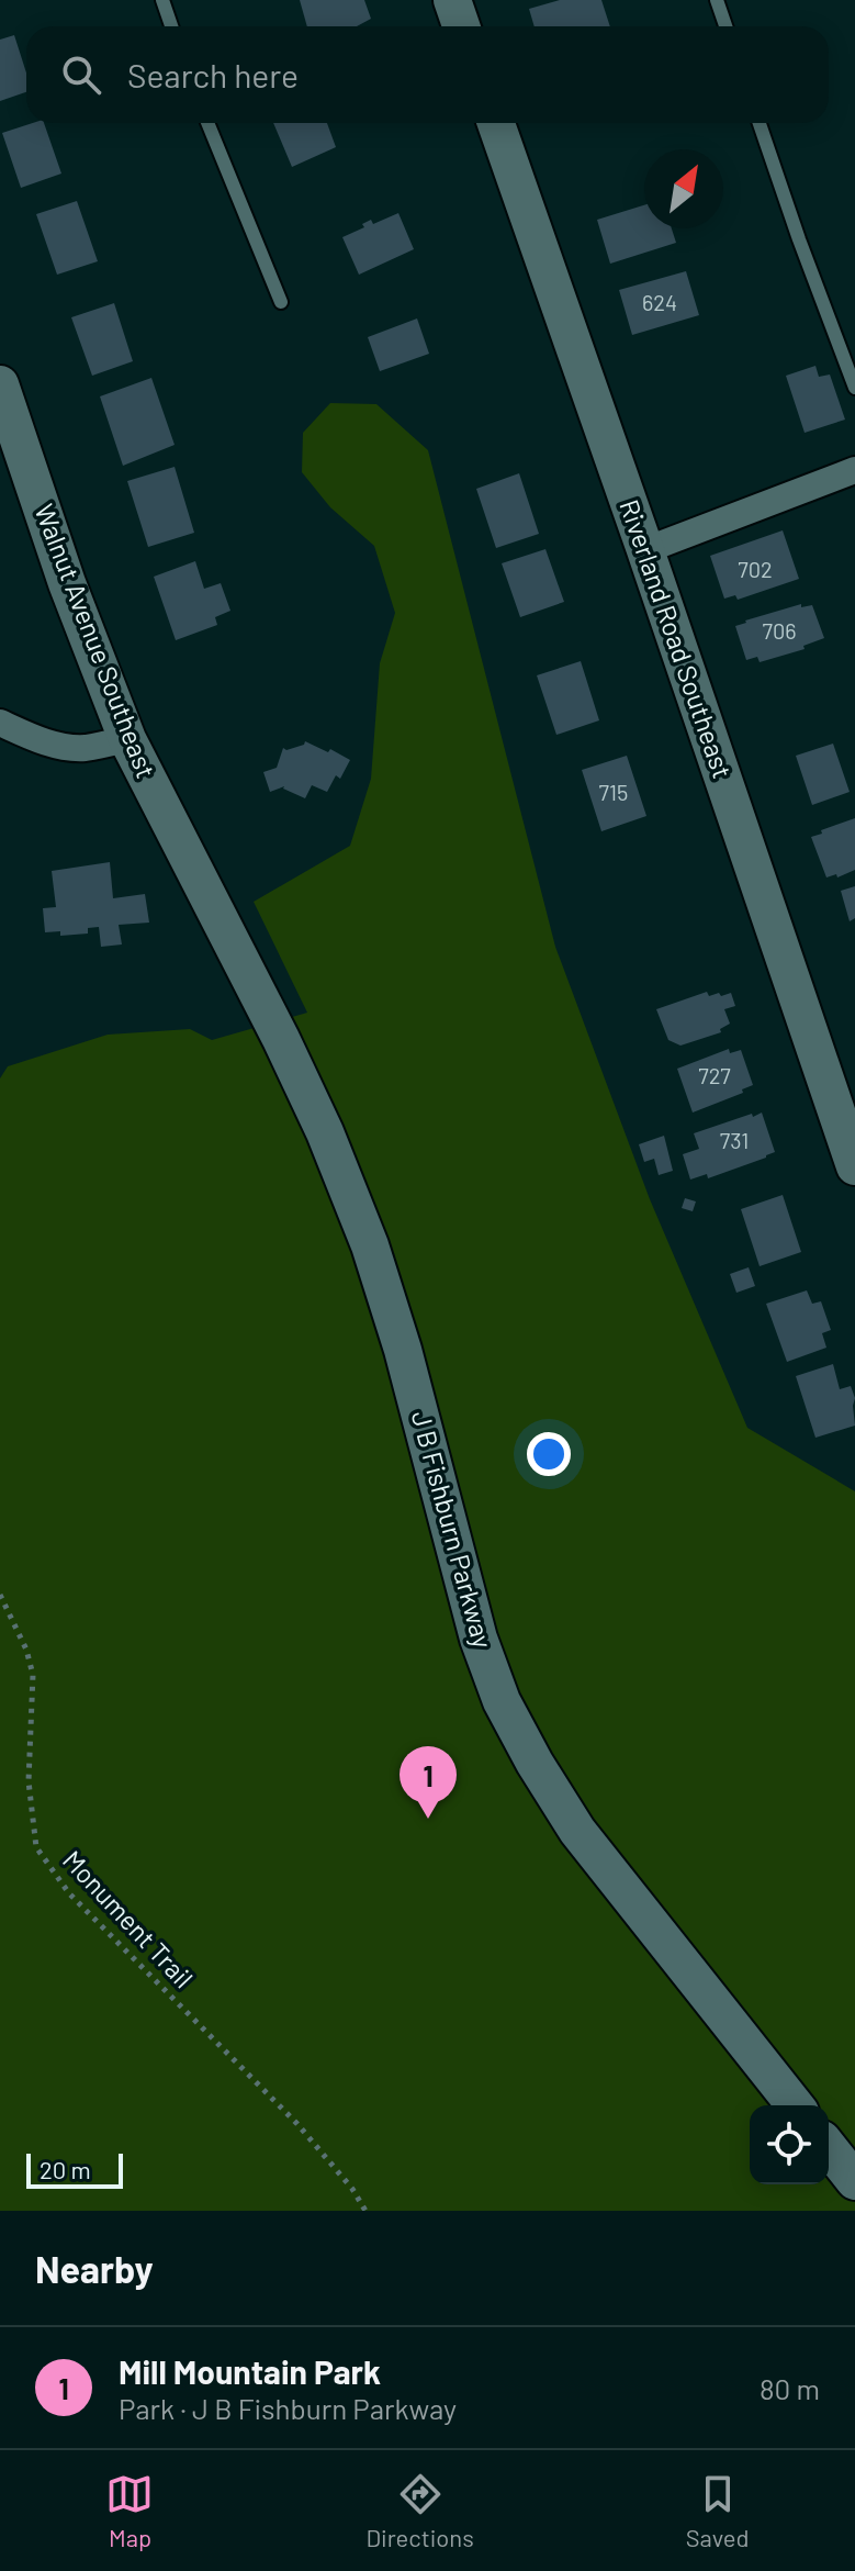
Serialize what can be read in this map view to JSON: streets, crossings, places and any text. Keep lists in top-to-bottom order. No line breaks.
{"streets":{"street":["Riverland Road Southeast","Walnut Avenue Southeast","J B Fishburn Parkway"],"path":["Monument Trail"]},"crossings":[["Walnut Avenue Southeast","J B Fishburn Parkway"]],"house_numbers":["624","702","706","715","727","731"],"scale_bar":"20 m","north":"top right","page":{"search":"Search here","pins":"1","scale":"20 m","heading":"Nearby","list":[{"mark":"1","name":"Mill Mountain Park","note":"Park · J B Fishburn Parkway","value":"80 m"}],"nav":["Map","Directions","Saved"]}}
